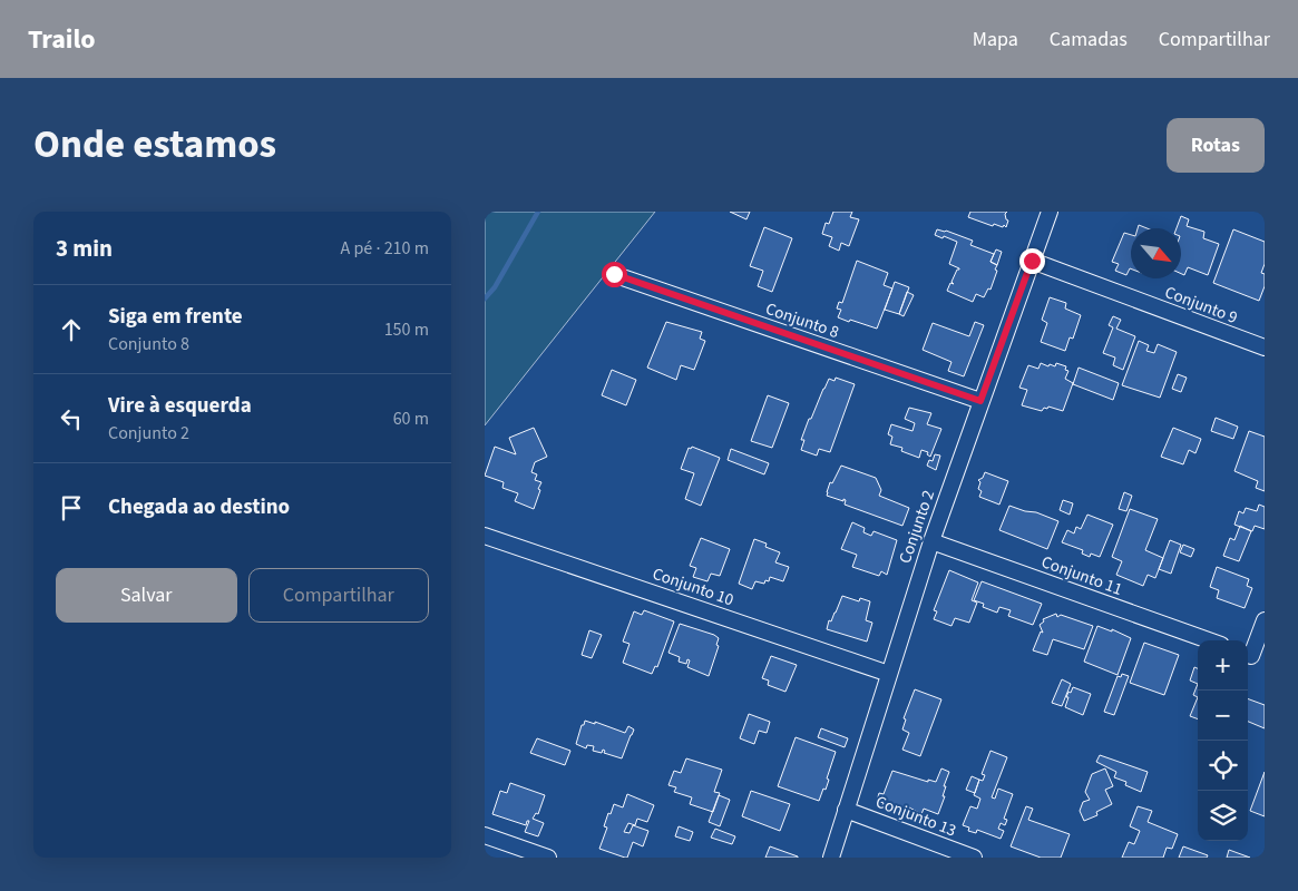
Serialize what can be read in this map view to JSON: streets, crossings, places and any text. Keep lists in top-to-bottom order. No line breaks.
{"streets":{"street":["Conjunto 9","Conjunto 8","Conjunto 2","Conjunto 11","Conjunto 10","Conjunto 13"]},"crossings":[["Conjunto 9","Conjunto 2"],["Conjunto 8","Conjunto 2"],["Conjunto 2","Conjunto 11"],["Conjunto 2","Conjunto 10"],["Conjunto 2","Conjunto 13"]],"north":"bottom right","page":{"header":"Trailo","nav":["Mapa","Camadas","Compartilhar"],"title":"Onde estamos","buttons":["Rotas",["Salvar","Compartilhar"]],"heading":["3 min","A pé · 210 m"],"list":[["Siga em frente","Conjunto 8","150 m"],["Vire à esquerda","Conjunto 2","60 m"],"Chegada ao destino"],"map_buttons":["+","−"]}}
